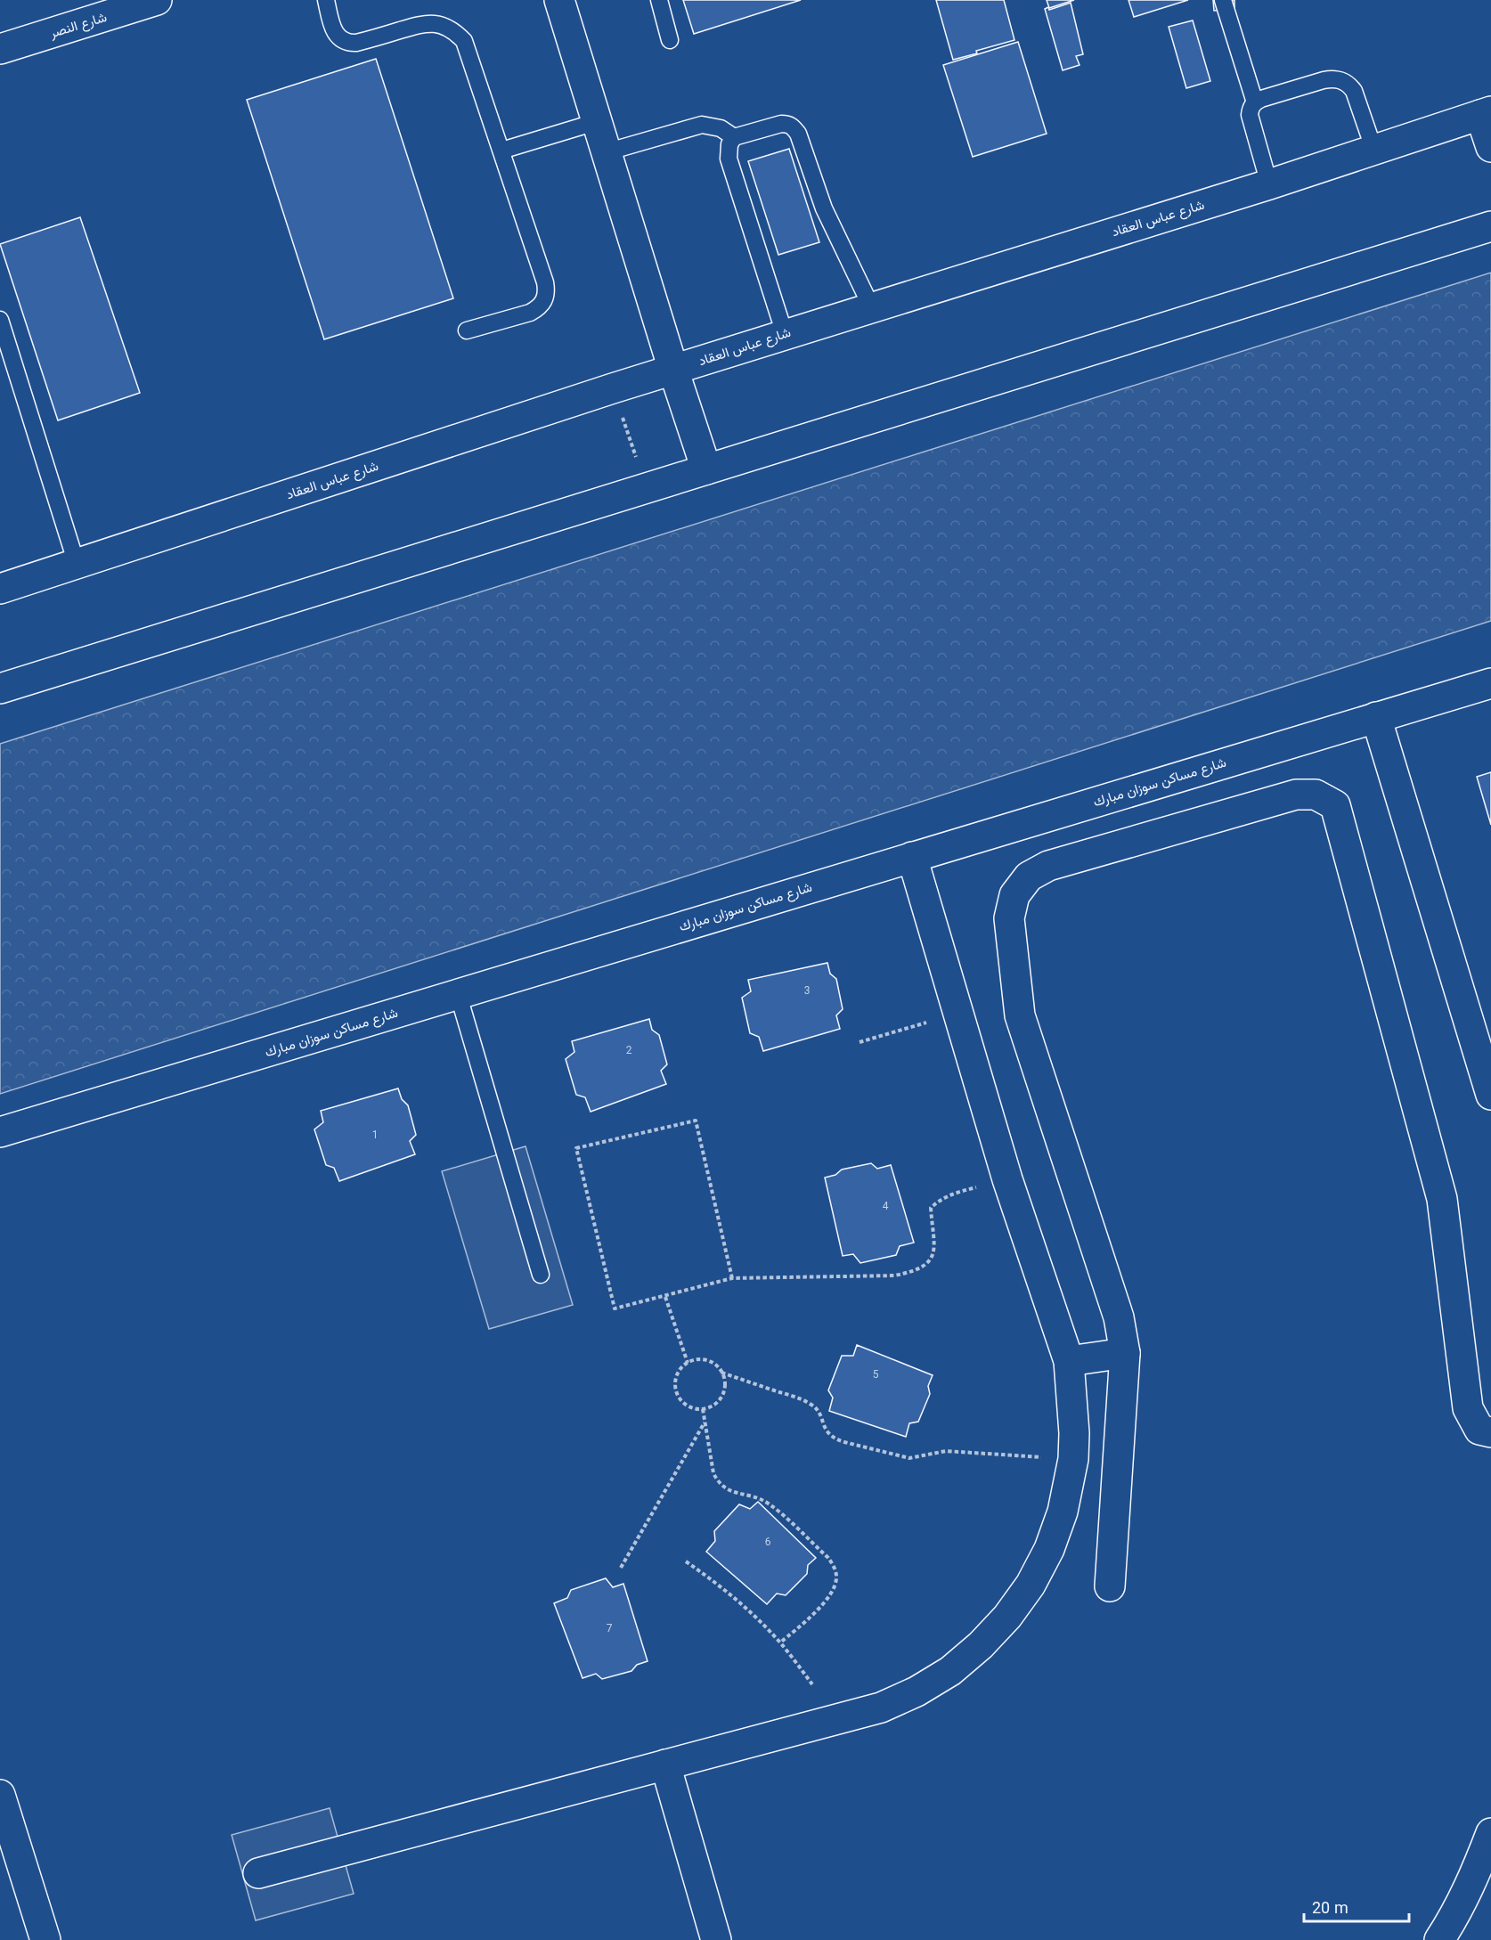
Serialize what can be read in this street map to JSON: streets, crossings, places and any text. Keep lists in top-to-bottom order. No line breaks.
{"streets":{"street":["شارع النصر","شارع عباس العقاد","شارع مساكن سوزان مبارك"]},"house_numbers":["3","2","1","4","5","6","7"],"scale_bar":"20 m"}
